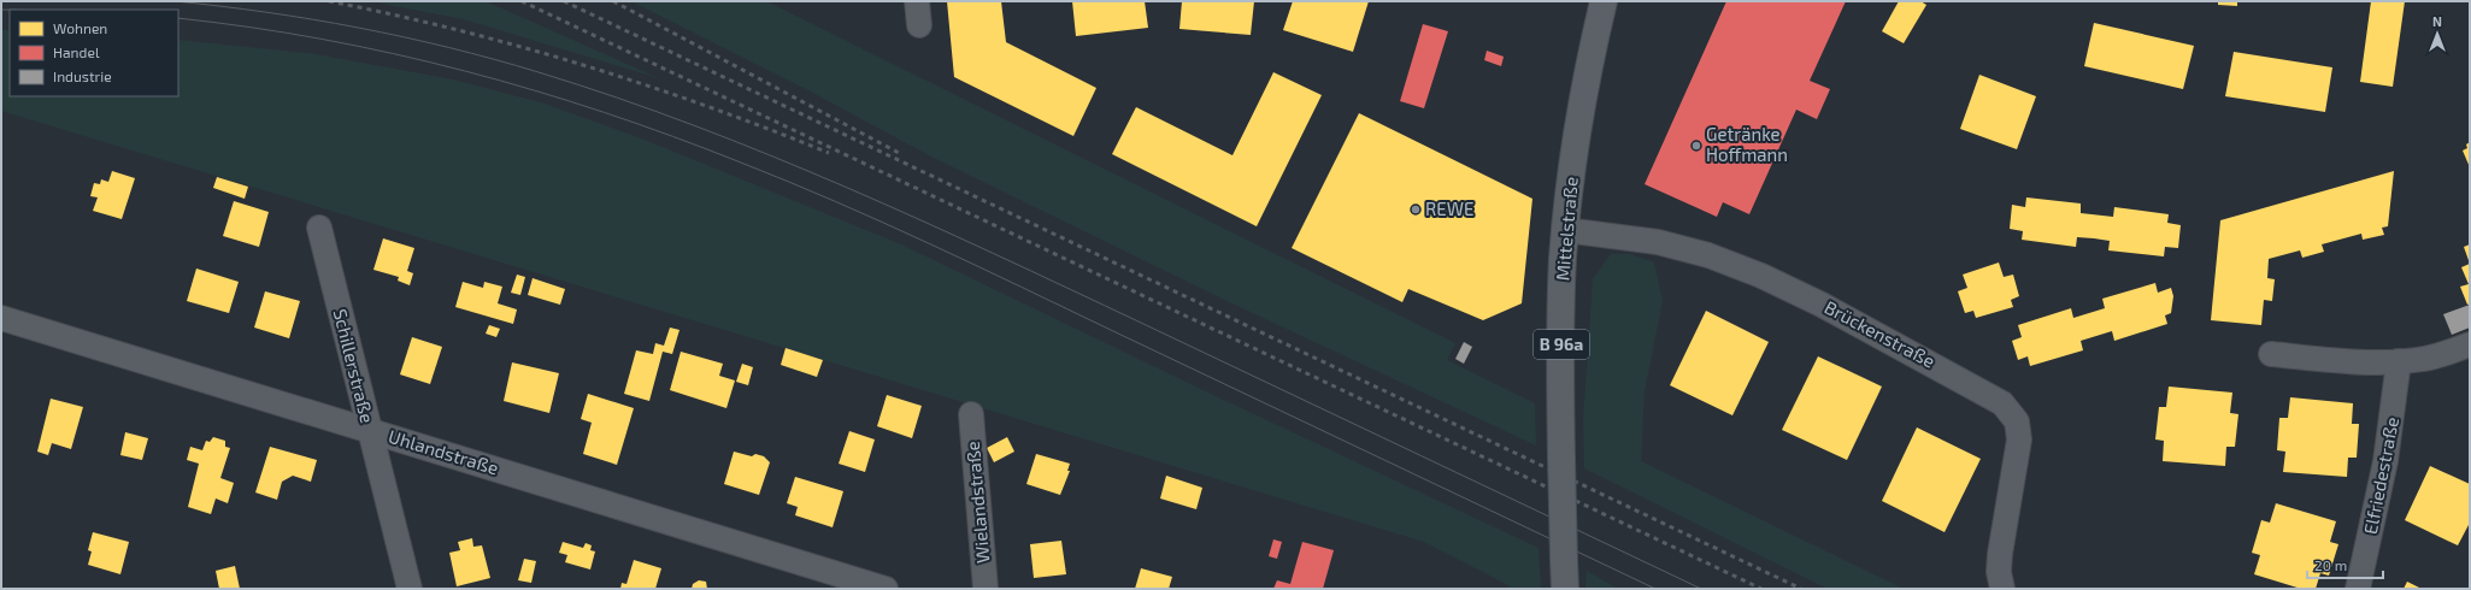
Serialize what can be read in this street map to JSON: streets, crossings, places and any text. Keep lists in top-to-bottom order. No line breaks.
{"streets":{"main road":["Mittelstraße","B 96a"],"street":["Brückenstraße","Schillerstraße","Uhlandstraße","Elfriedestraße","Wielandstraße"]},"crossings":[["Mittelstraße","Brückenstraße"],["Schillerstraße","Uhlandstraße"]],"places":["Getränke Hoffmann","REWE"],"legend":["Wohnen","Handel","Industrie"],"scale_bar":"20 m","north":"top"}
